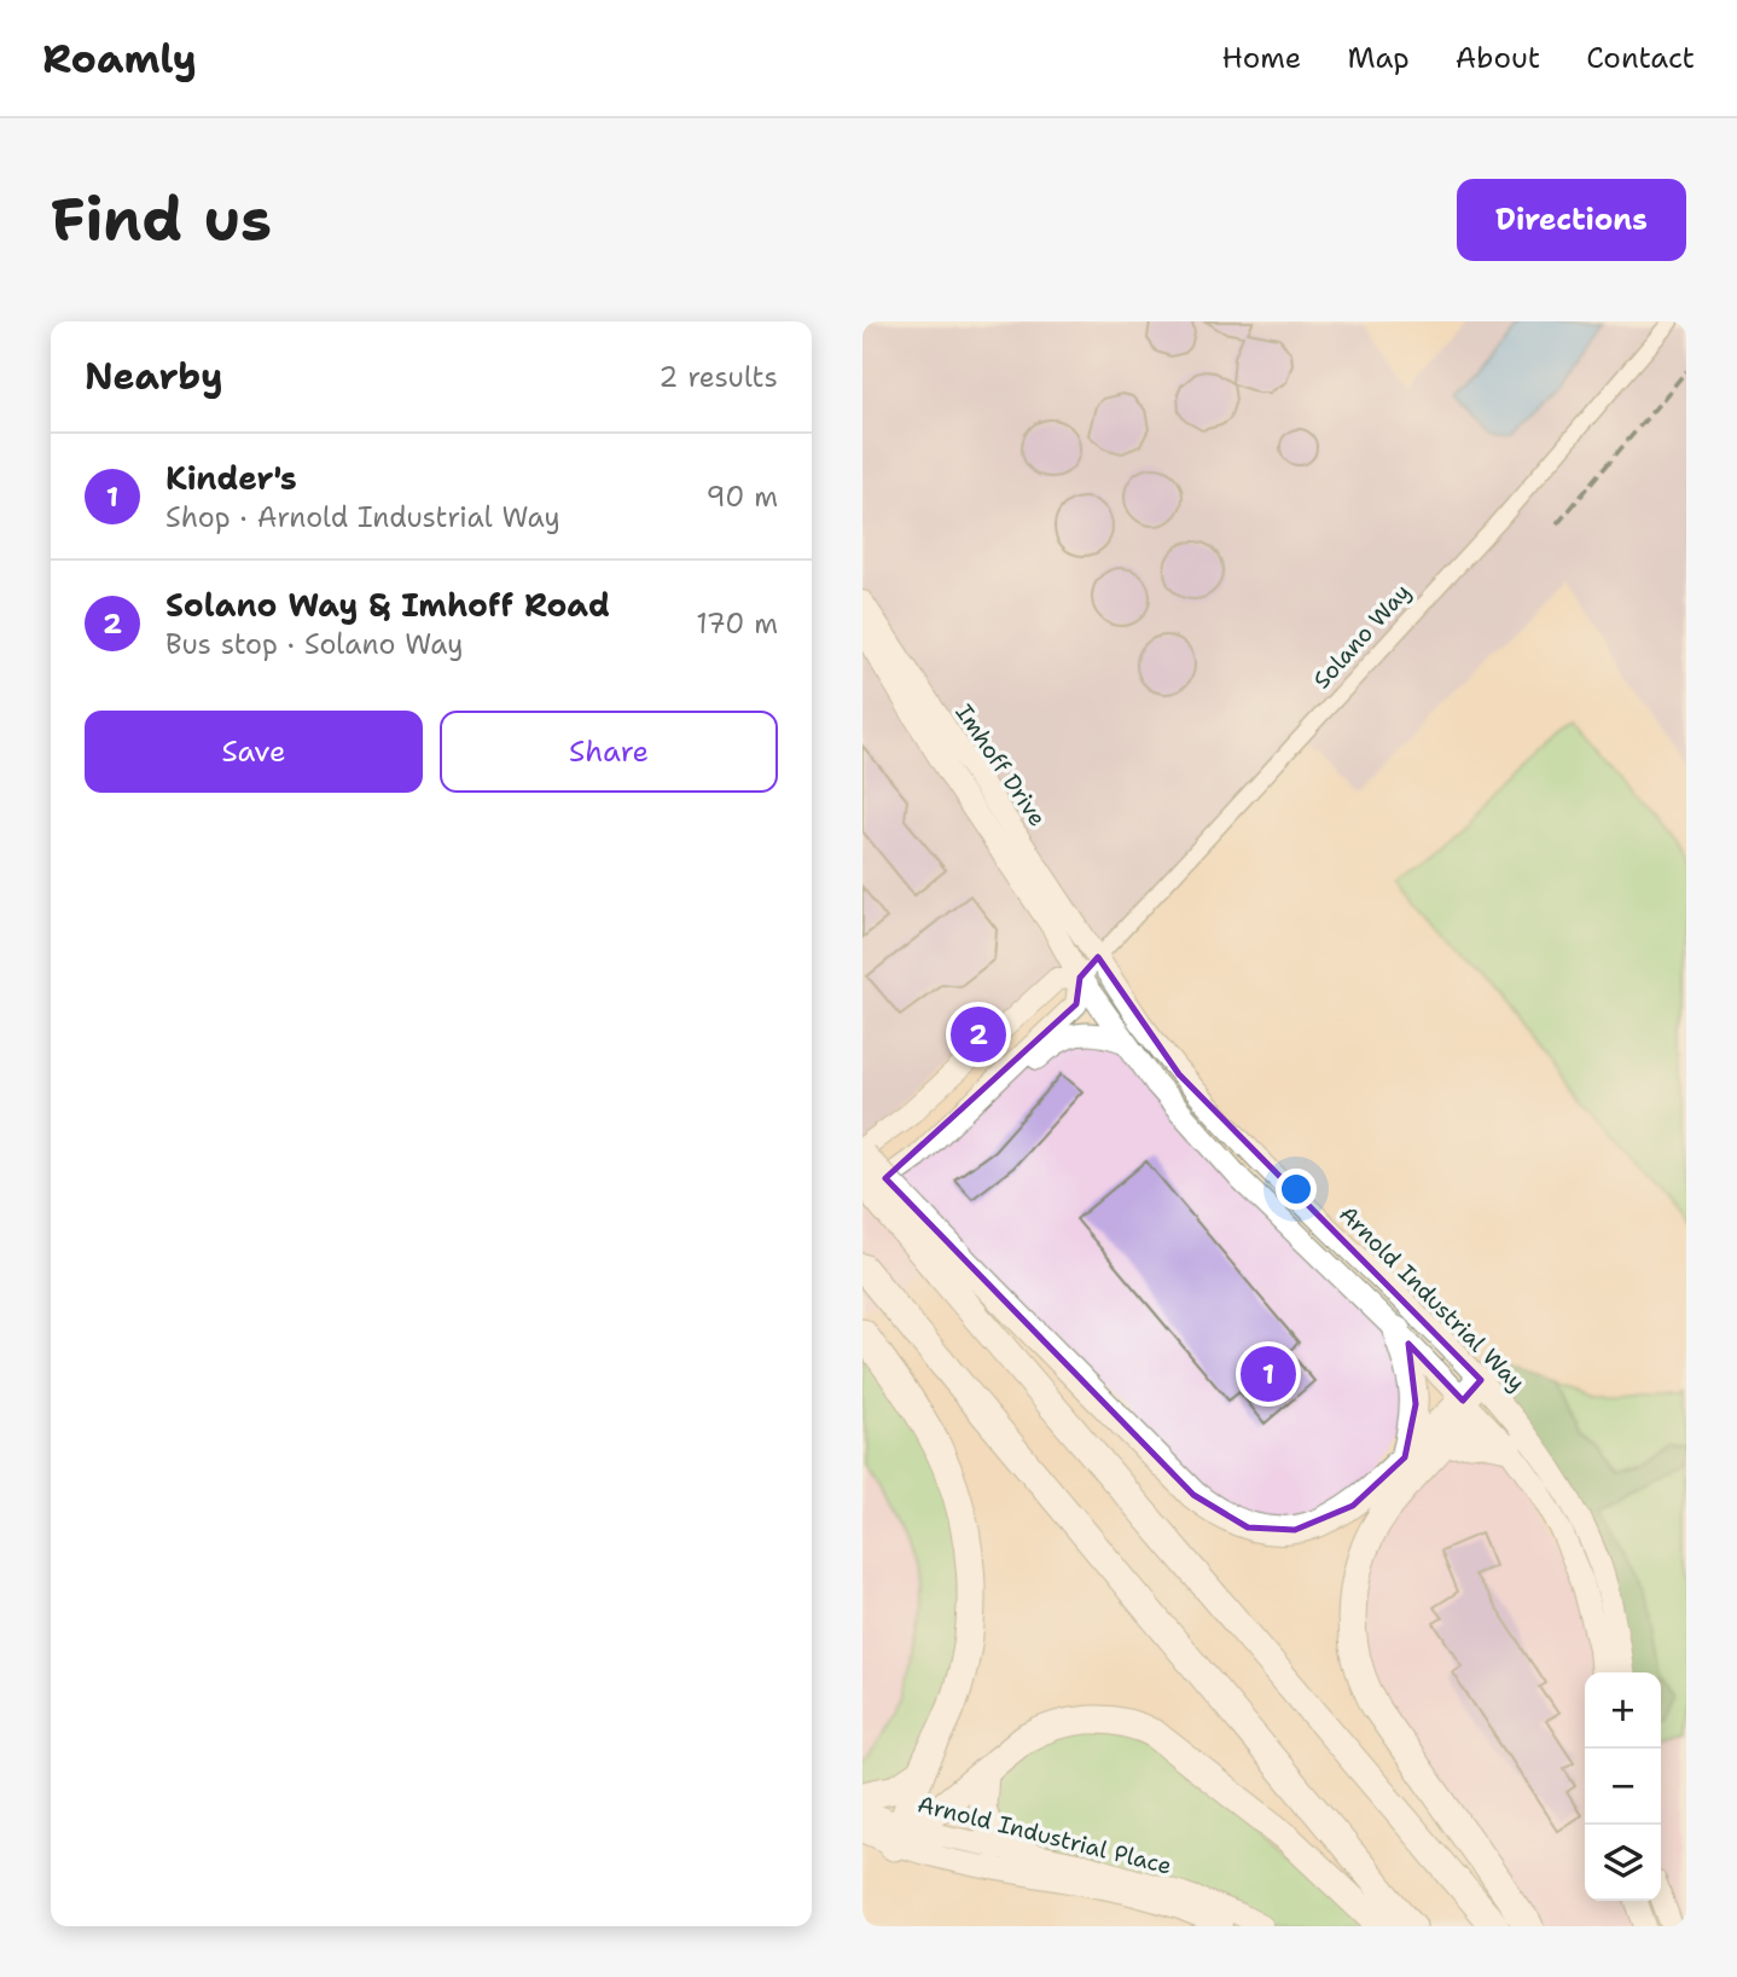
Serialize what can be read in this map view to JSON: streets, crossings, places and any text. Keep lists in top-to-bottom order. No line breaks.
{"streets":{"street":["Solano Way","Imhoff Drive","Arnold Industrial Way","Arnold Industrial Place"]},"crossings":[["Solano Way","Imhoff Drive"],["Solano Way","Arnold Industrial Way"],["Imhoff Drive","Arnold Industrial Way"]],"page":{"header":"Roamly","nav":["Home","Map","About","Contact"],"buttons":["Directions",["Save","Share"]],"title":"Find us","heading":["Nearby","2 results"],"list":[{"mark":"1","name":"Kinder's","note":"Shop · Arnold Industrial Way","value":"90 m"},{"mark":"2","name":"Solano Way & Imhoff Road","note":"Bus stop · Solano Way","value":"170 m"}],"pins":["2","1"],"map_buttons":["+","−"]}}
